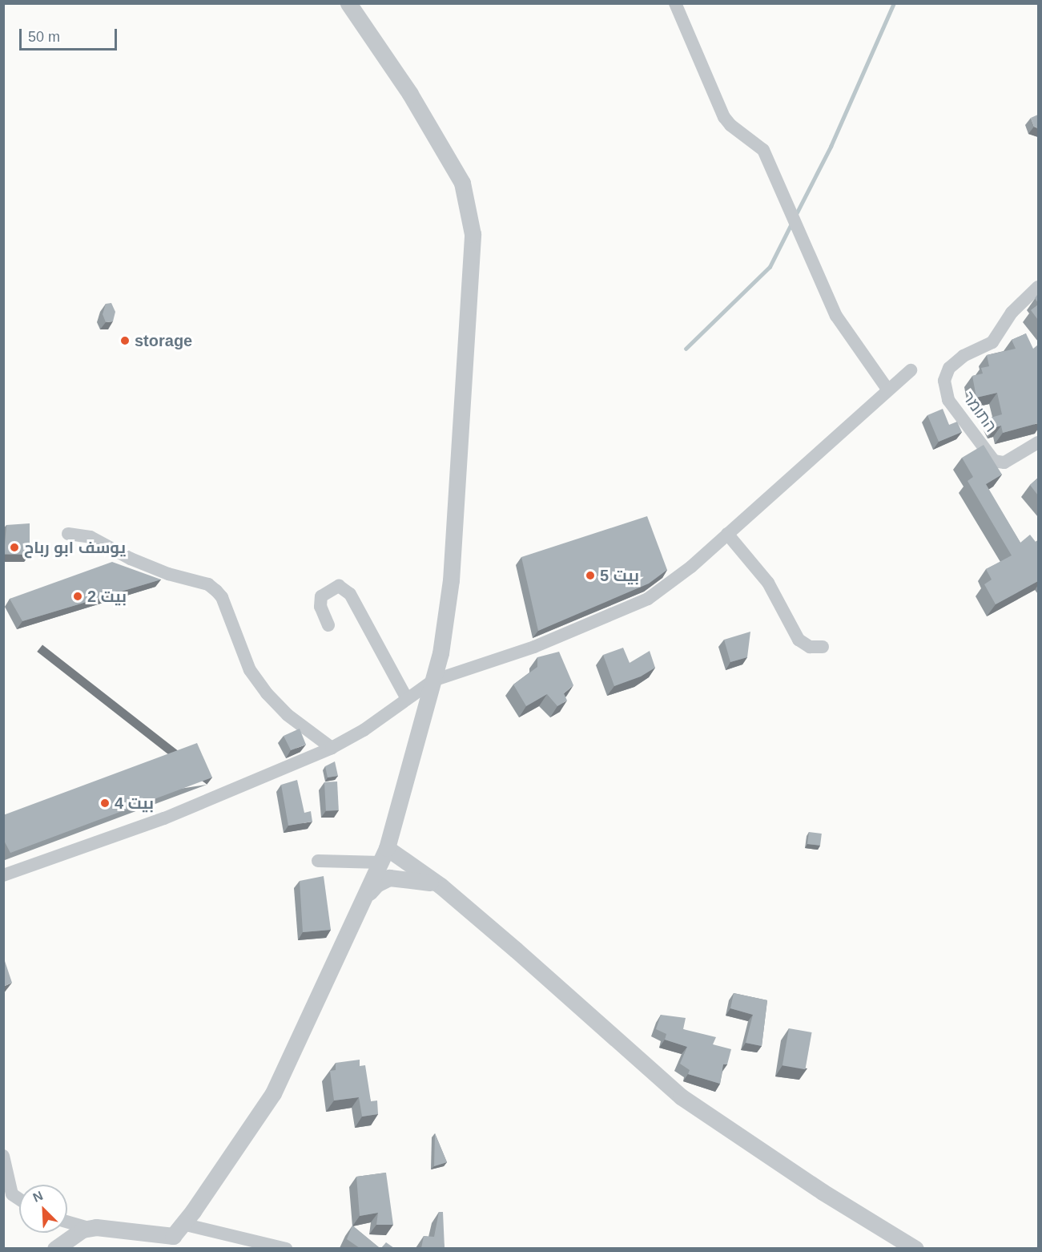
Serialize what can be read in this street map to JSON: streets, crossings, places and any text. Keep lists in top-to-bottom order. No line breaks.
{"streets":{"street":["התומר"]},"places":["storage","يوسف ابو رباح","بيت 5","بيت 2","بيت 4"],"scale_bar":"50 m","north":"top left"}
